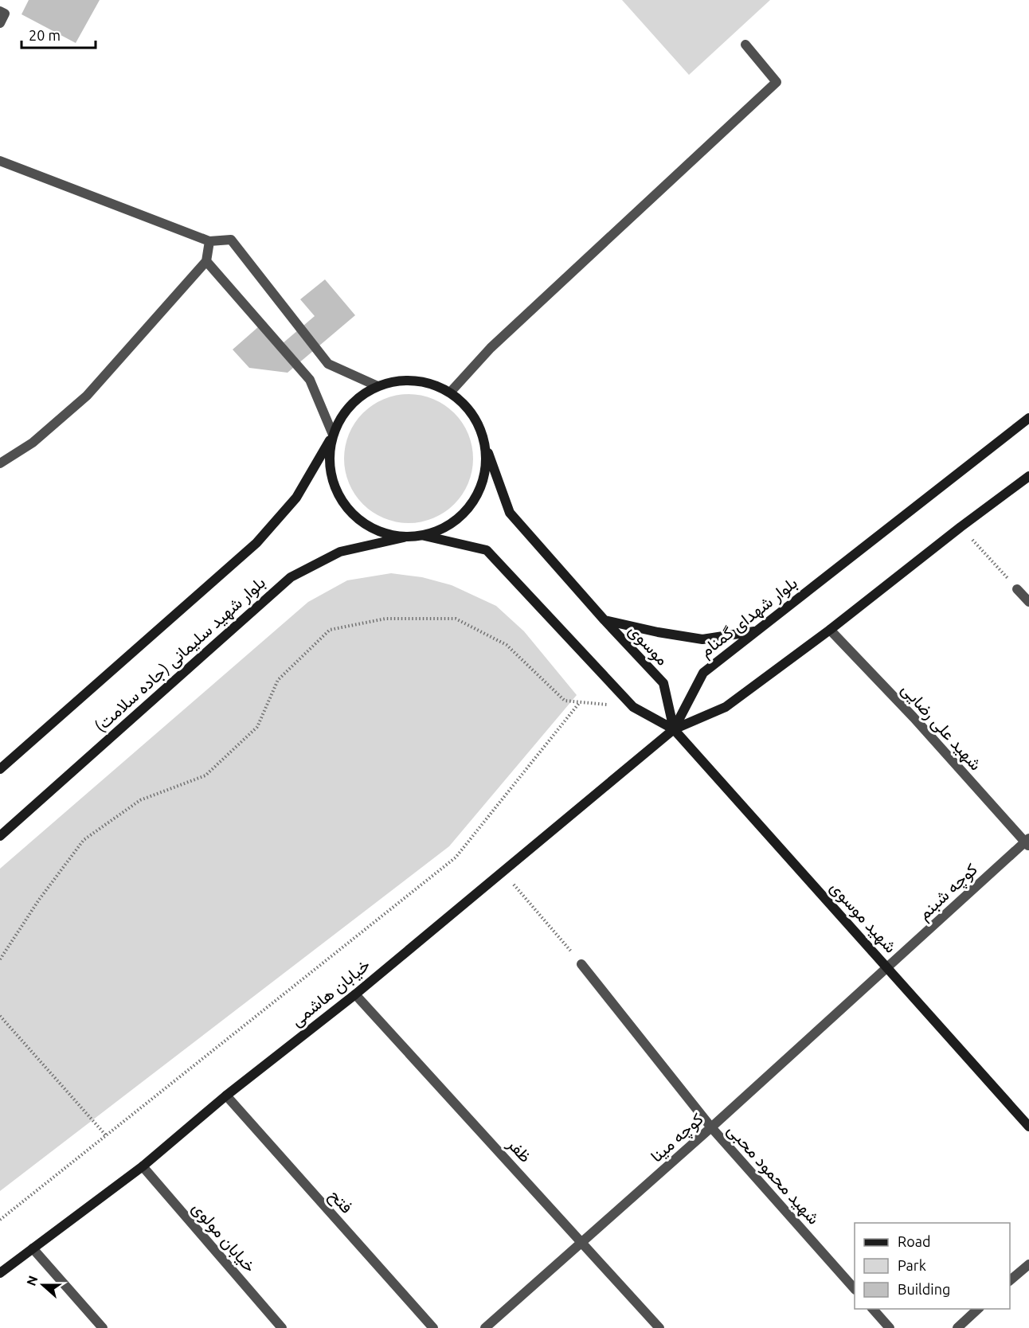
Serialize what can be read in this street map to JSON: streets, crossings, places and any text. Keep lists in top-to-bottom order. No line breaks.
{"streets":{"main road":["بلوار شهدای گمنام","موسوی","بلوار شهید سلیمانی (جاده سلامت)","شهید موسوی","خیابان هاشمی"],"street":["شهید علی رضایی","کوچه شبنم","کوچه مینا","ظفر","شهید محمود محبی","فتح","خیابان مولوی"]},"crossings":[["بلوار شهدای گمنام","موسوی"],["بلوار شهدای گمنام","شهید موسوی"],["بلوار شهدای گمنام","خیابان هاشمی"],["موسوی","بلوار شهید سلیمانی (جاده سلامت)"],["موسوی","شهید موسوی"],["موسوی","خیابان هاشمی"],["شهید علی رضایی","کوچه شبنم"],["کوچه شبنم","شهید موسوی"],["کوچه شبنم","کوچه مینا"],["شهید موسوی","خیابان هاشمی"],["شهید موسوی","کوچه مینا"],["خیابان هاشمی","ظفر"],["خیابان هاشمی","فتح"],["خیابان هاشمی","خیابان مولوی"],["کوچه مینا","ظفر"],["کوچه مینا","شهید محمود محبی"]],"legend":["Road","Park","Building"],"scale_bar":"20 m","north":"left"}
